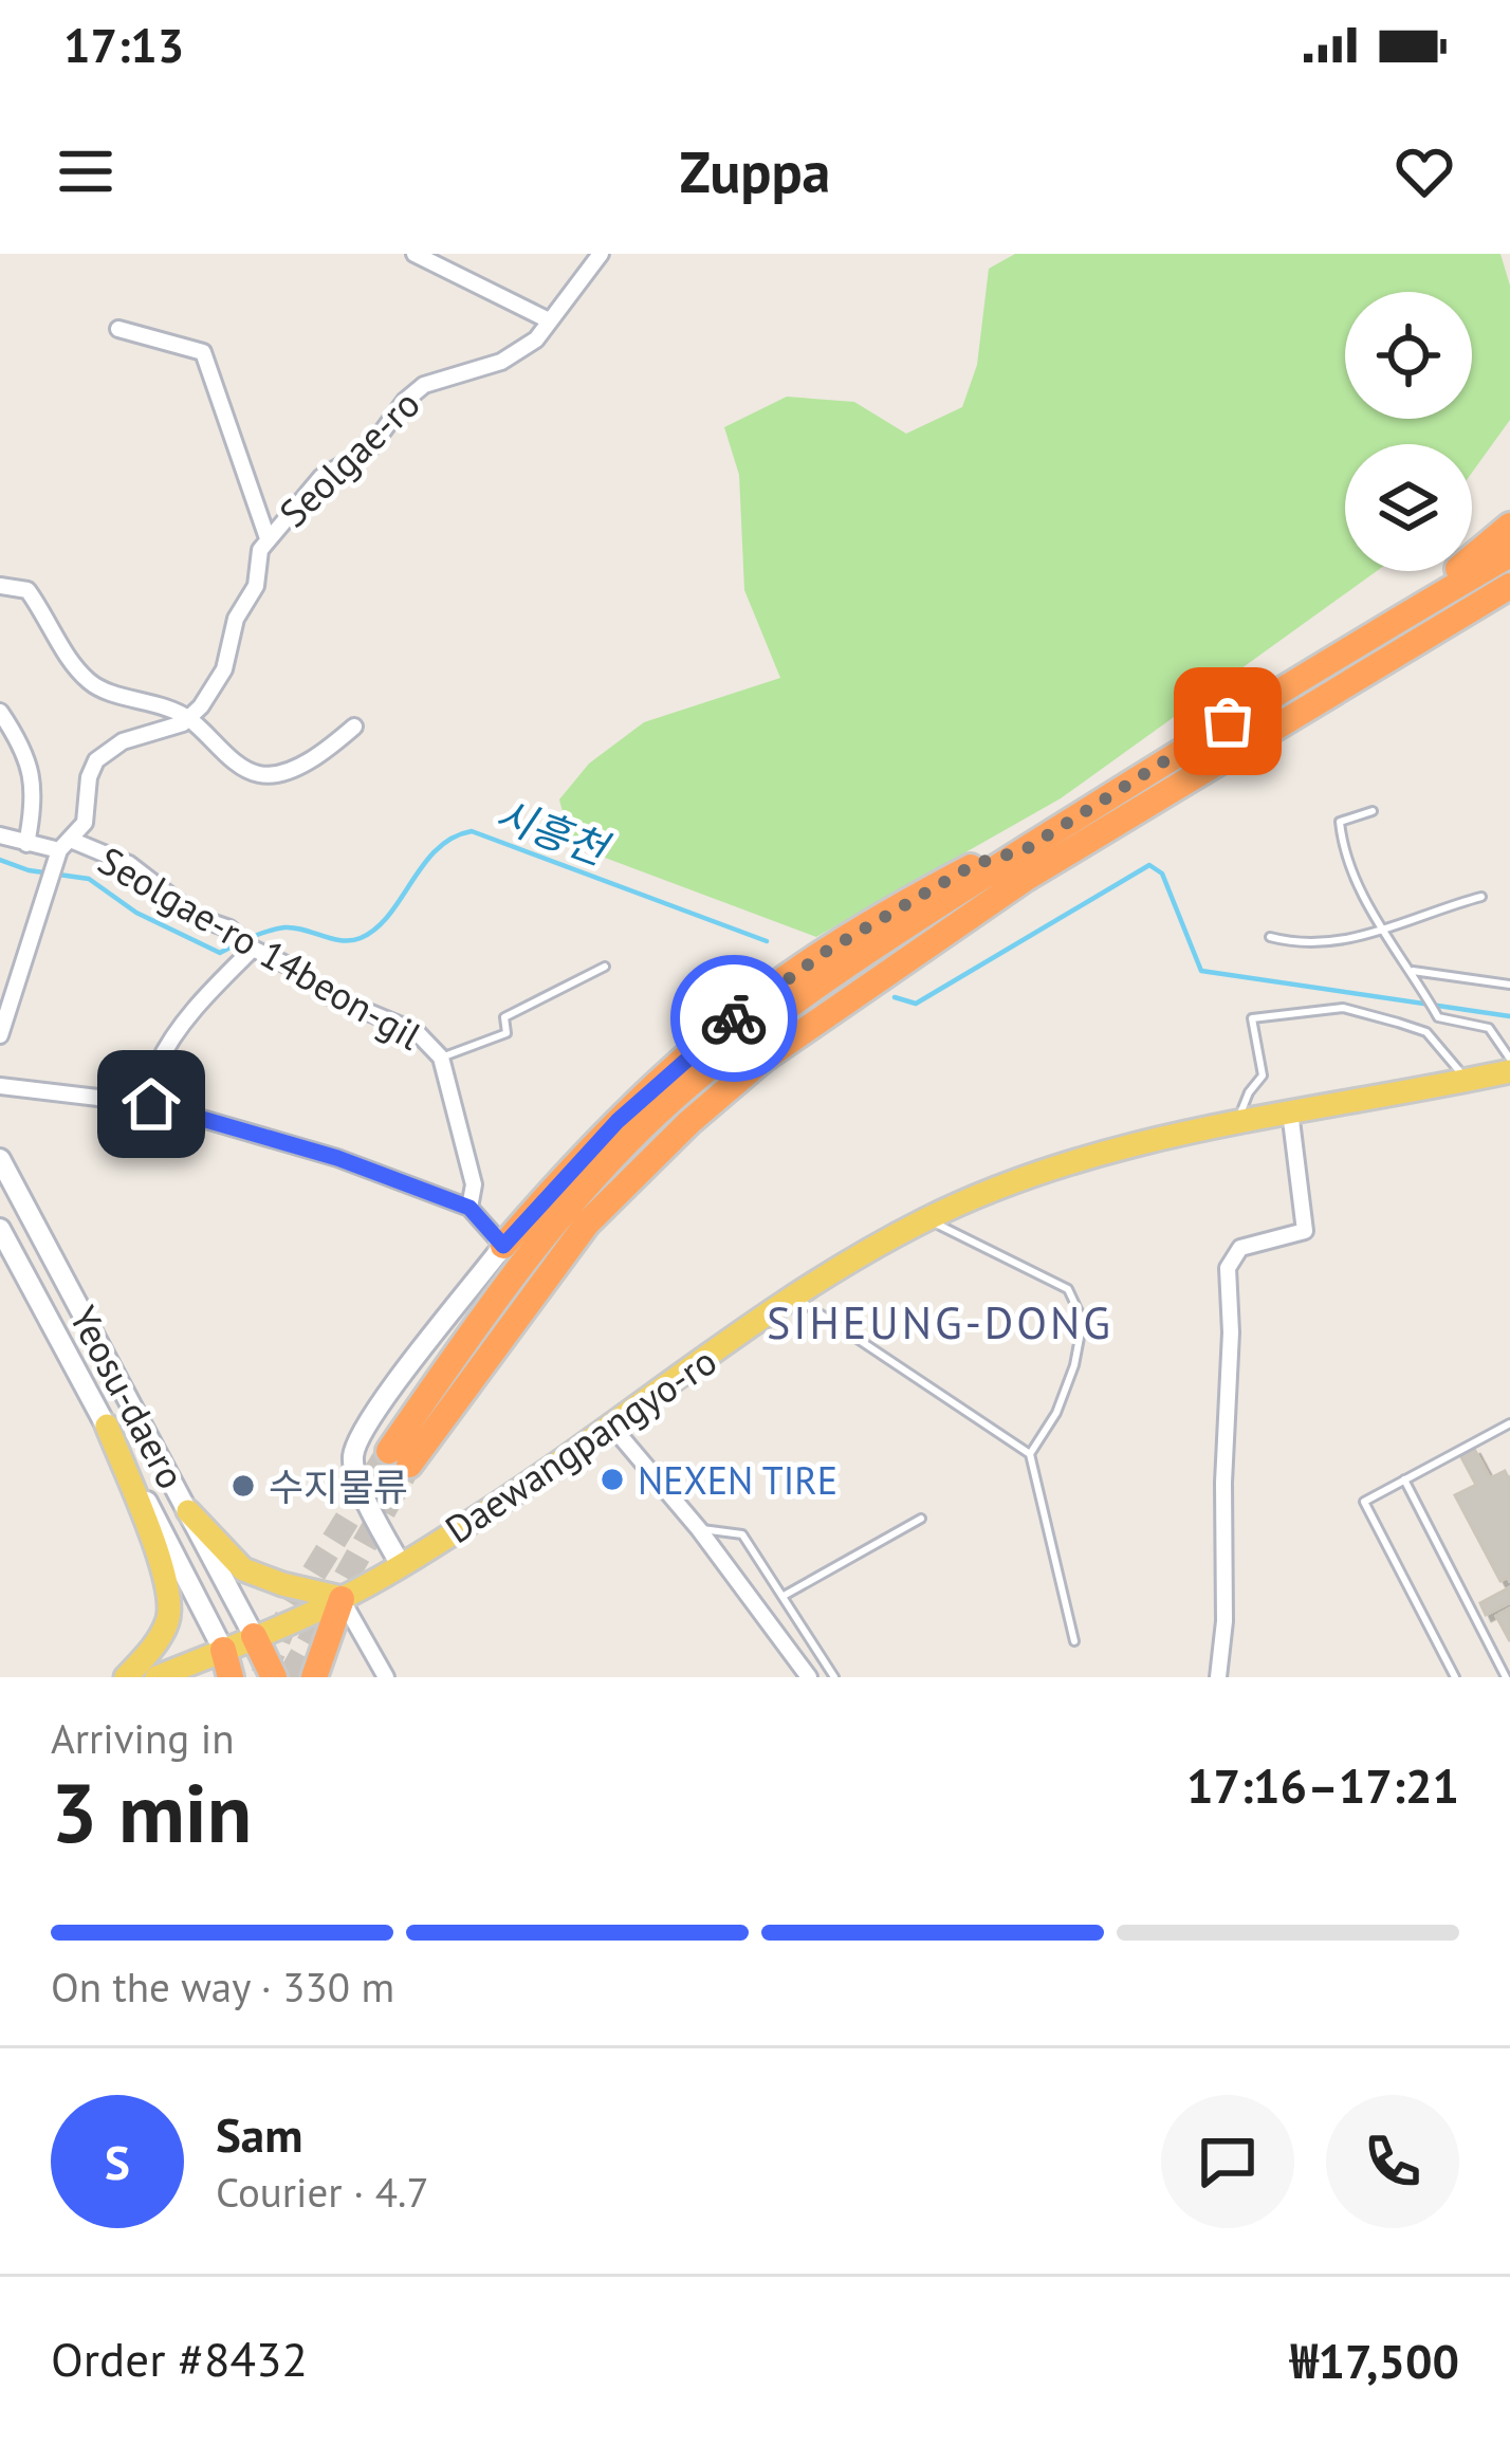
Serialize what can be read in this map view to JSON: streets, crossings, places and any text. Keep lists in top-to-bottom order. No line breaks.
{"streets":{"main road":["Yeosu-daero","Daewangpangyo-ro"],"street":["Seolgae-ro","Seolgae-ro 14beon-gil"]},"crossings":[["Yeosu-daero","Daewangpangyo-ro"]],"districts":["SIHEUNG-DONG"],"water":["시흥천"],"places":["NEXEN TIRE","수지물류"],"page":{"status":"17:13","header":"Zuppa","heading":["3 min","Arriving in","17:16–17:21"],"panel":["Sam","Courier · 4.7","Order #8432","₩17,500"],"bar":"On the way · 330 m","round":"S"}}
